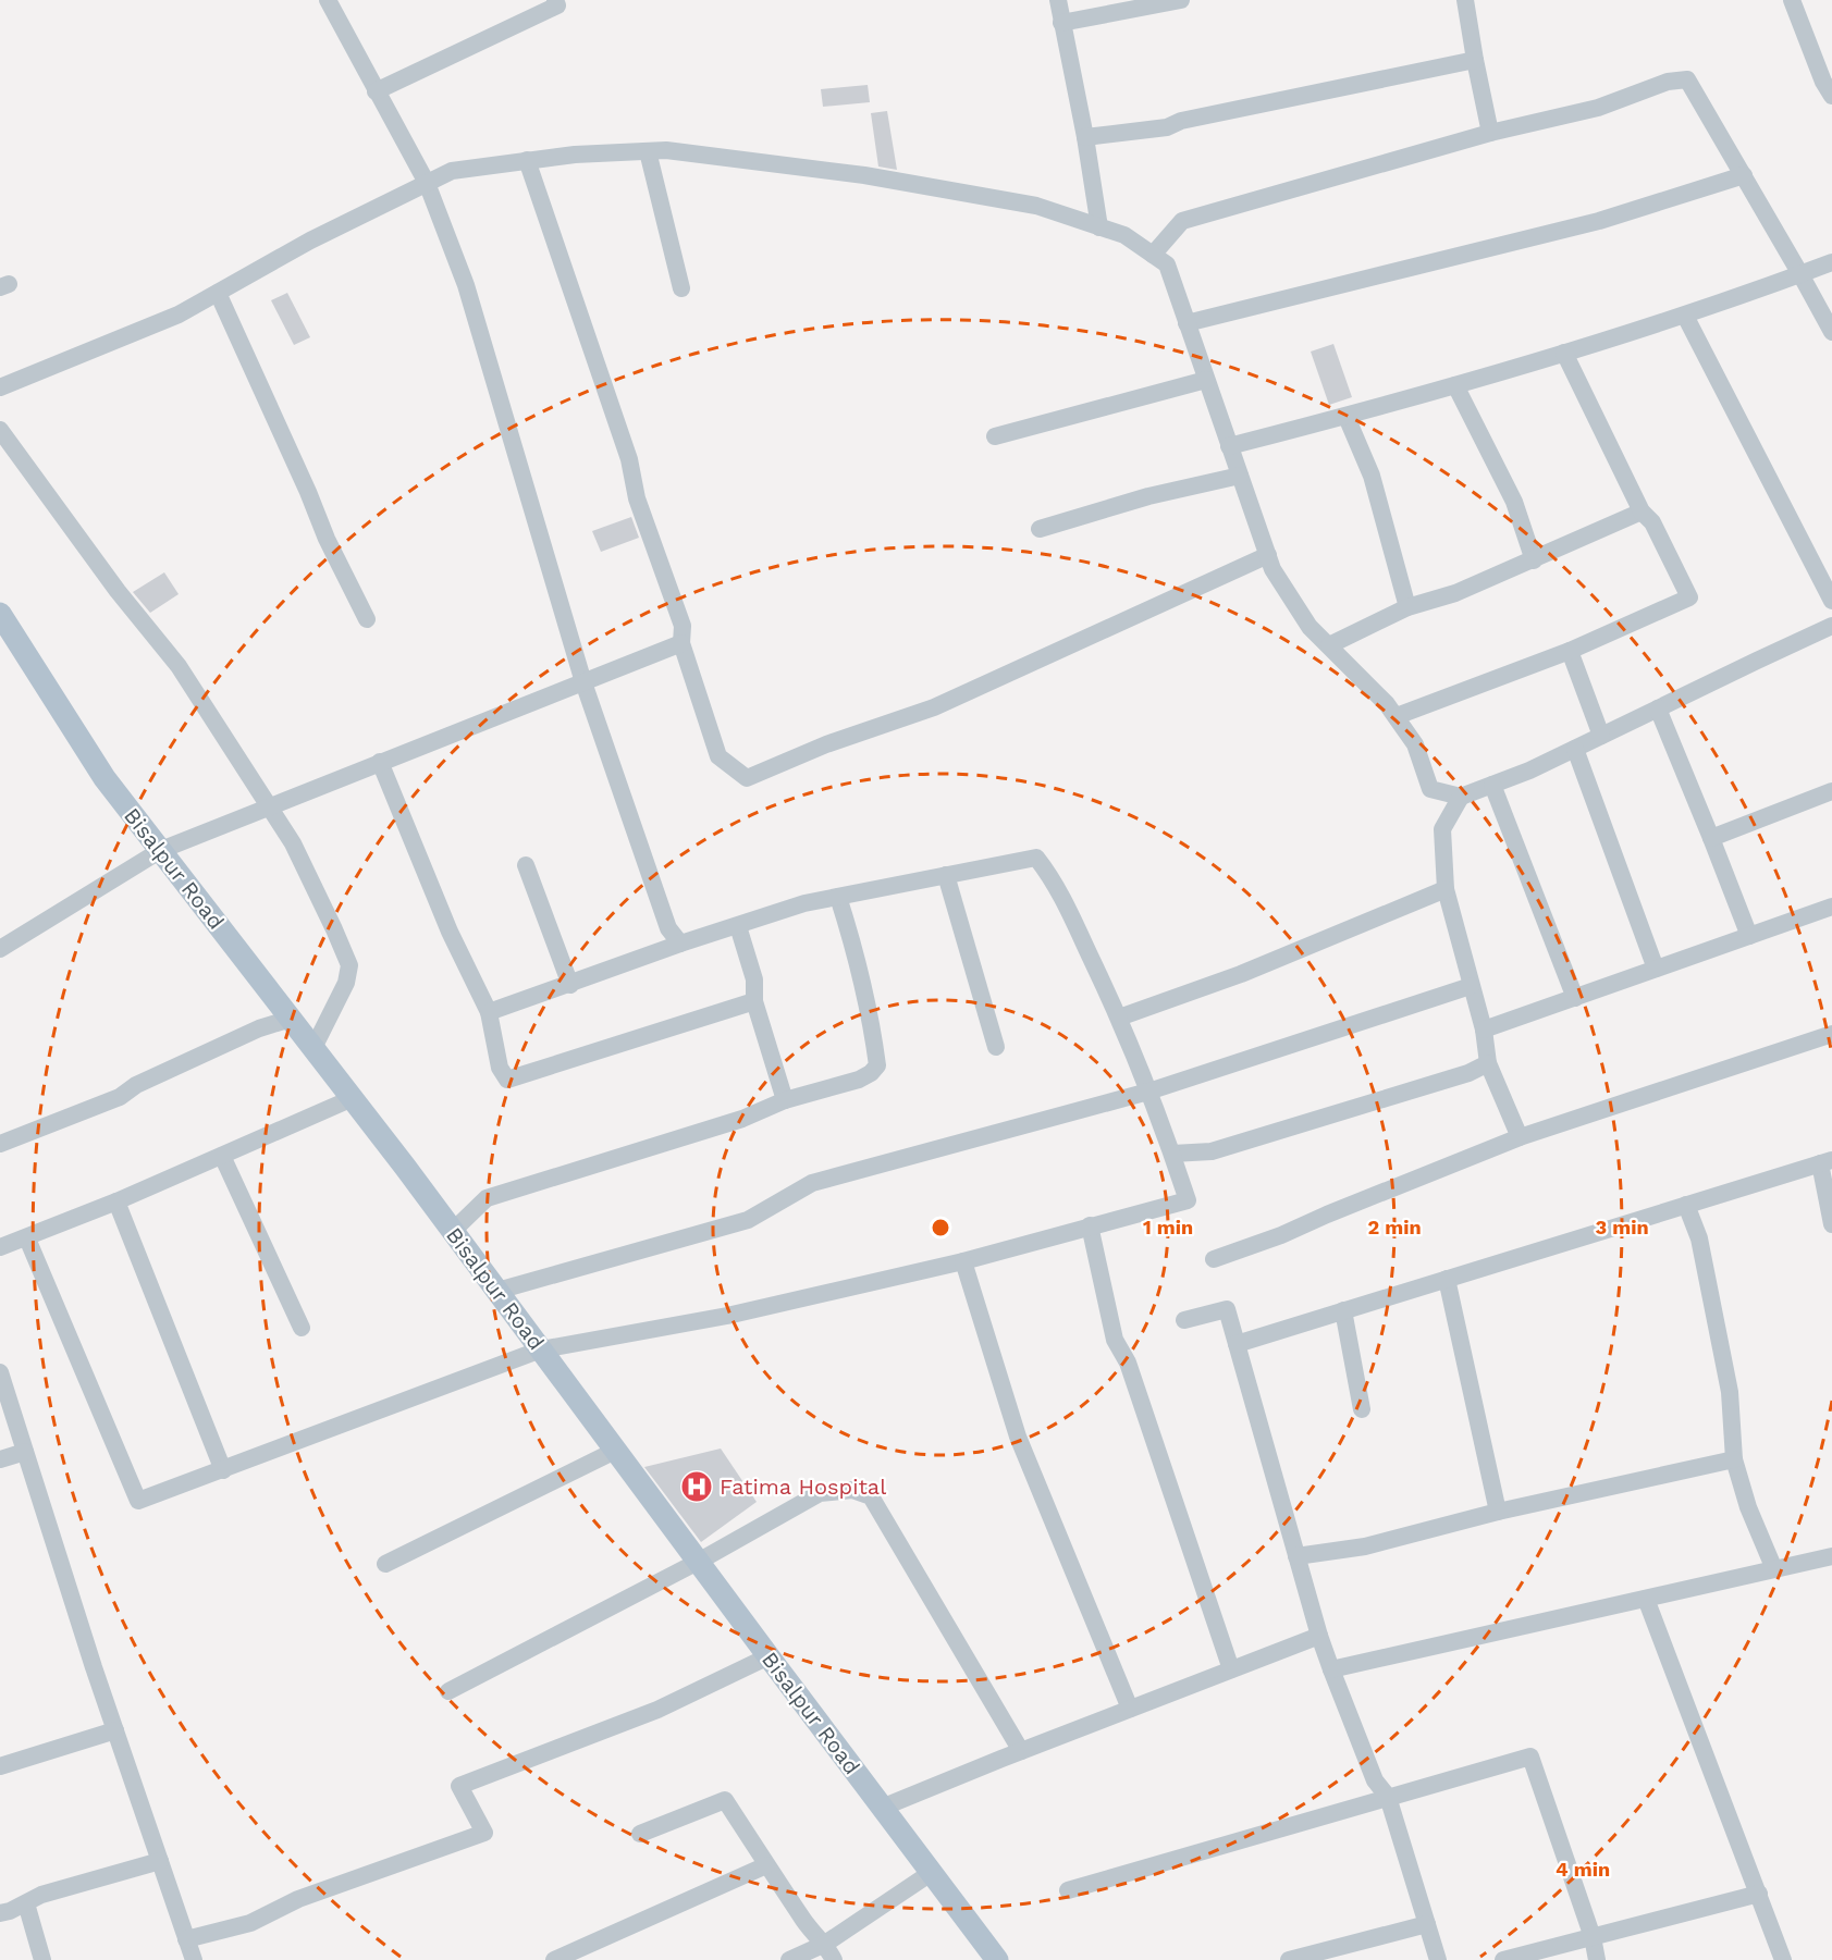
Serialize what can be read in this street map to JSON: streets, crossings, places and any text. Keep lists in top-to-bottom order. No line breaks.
{"streets":{"main road":["Bisalpur Road"]},"places":{"hospital":["Fatima Hospital"]},"rings":["1 min","2 min","3 min","4 min"]}
